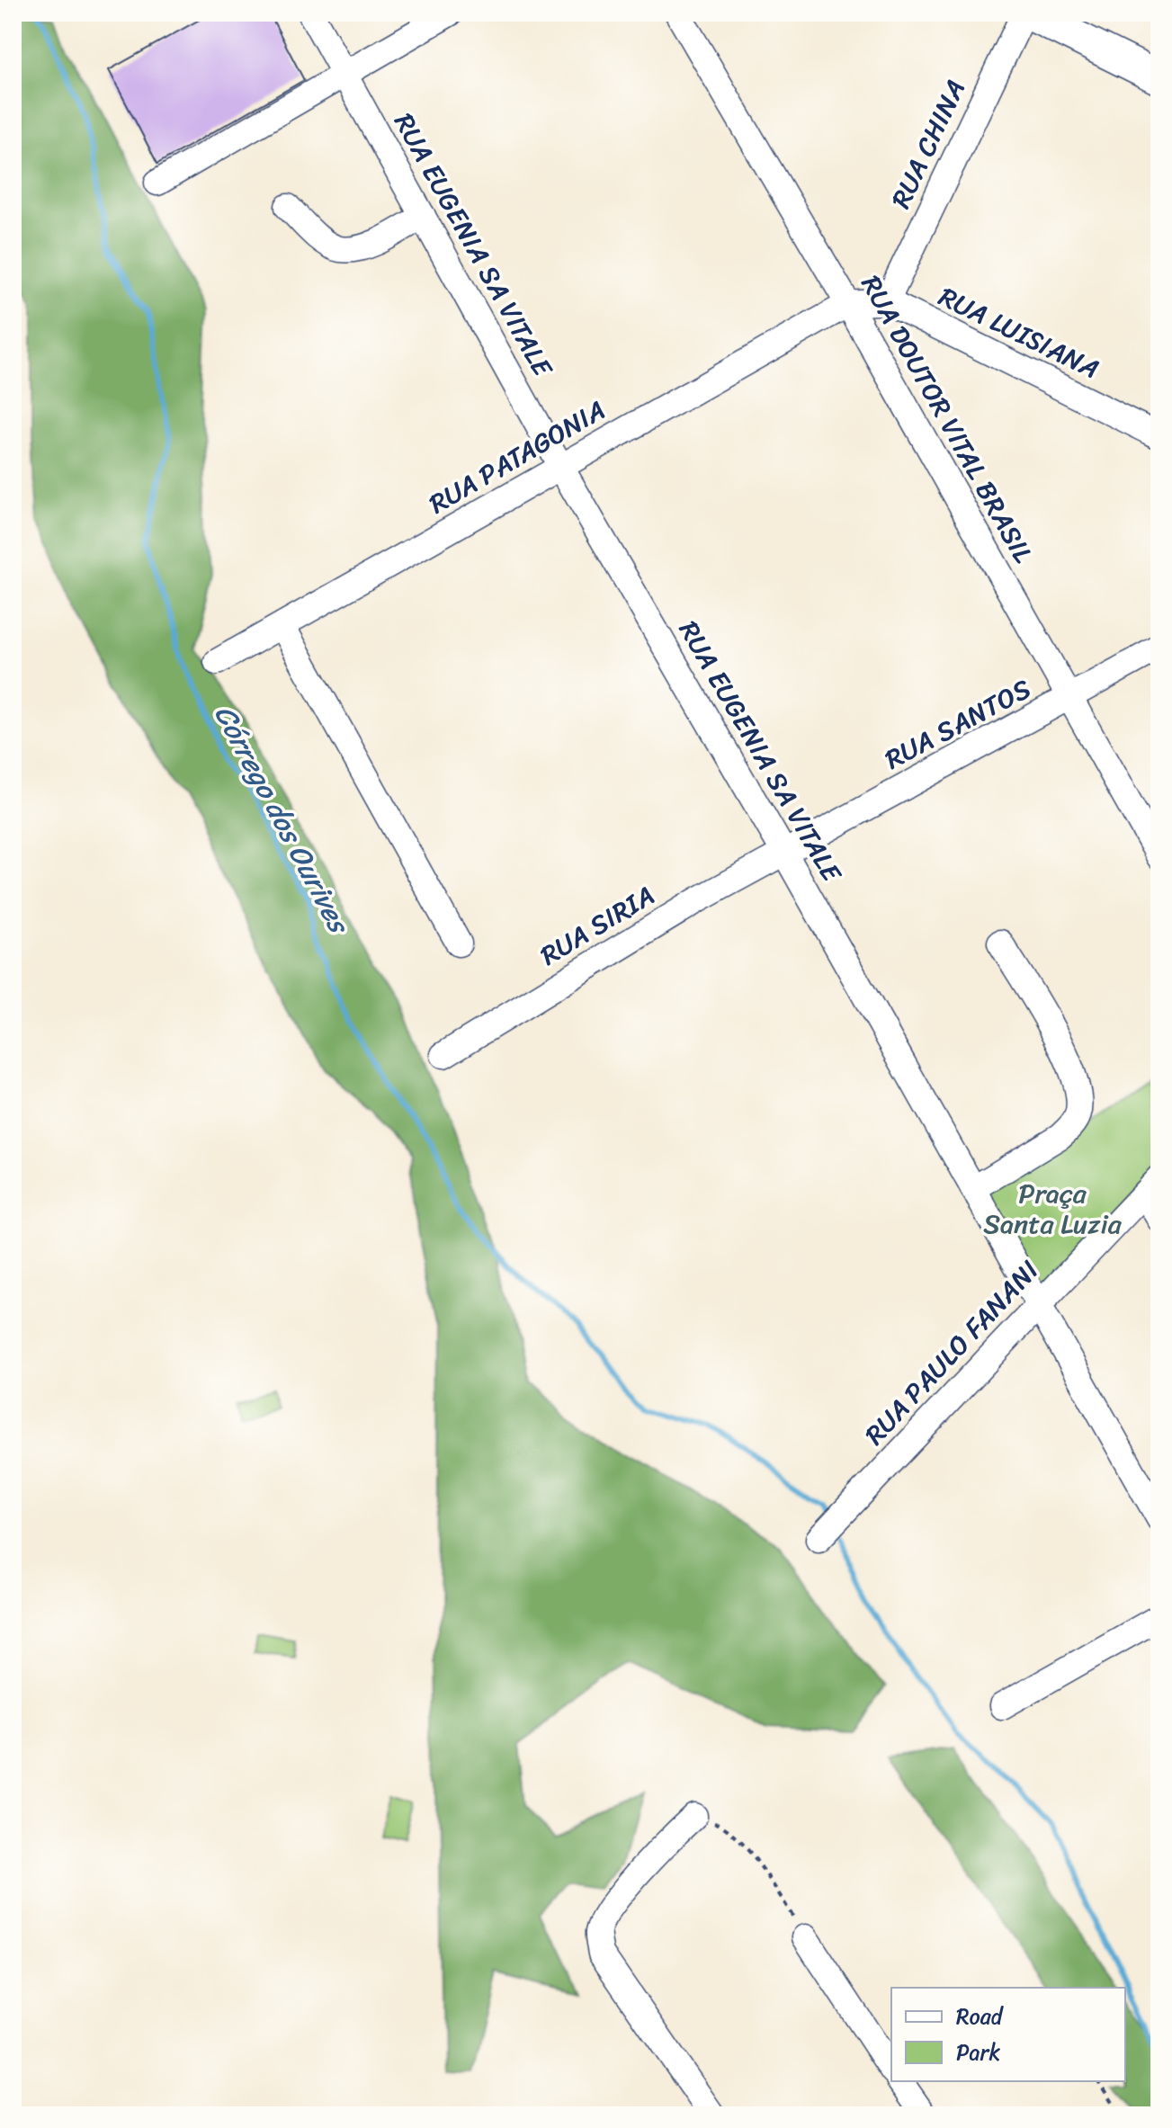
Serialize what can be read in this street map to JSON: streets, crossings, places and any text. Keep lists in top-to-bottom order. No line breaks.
{"streets":{"street":["RUA CHINA","RUA EUGENIA SA VITALE","RUA LUISIANA","RUA DOUTOR VITAL BRASIL","RUA PATAGONIA","RUA SANTOS","RUA SIRIA","RUA PAULO FANANI"]},"crossings":[["RUA CHINA","RUA LUISIANA"],["RUA EUGENIA SA VITALE","RUA PATAGONIA"],["RUA EUGENIA SA VITALE","RUA SANTOS"],["RUA EUGENIA SA VITALE","RUA SIRIA"],["RUA EUGENIA SA VITALE","RUA PAULO FANANI"],["RUA DOUTOR VITAL BRASIL","RUA PATAGONIA"],["RUA DOUTOR VITAL BRASIL","RUA SANTOS"],["RUA SANTOS","RUA SIRIA"]],"water":["Córrego dos Ourives"],"parks":["Praça Santa Luzia"],"legend":["Road","Park"]}
